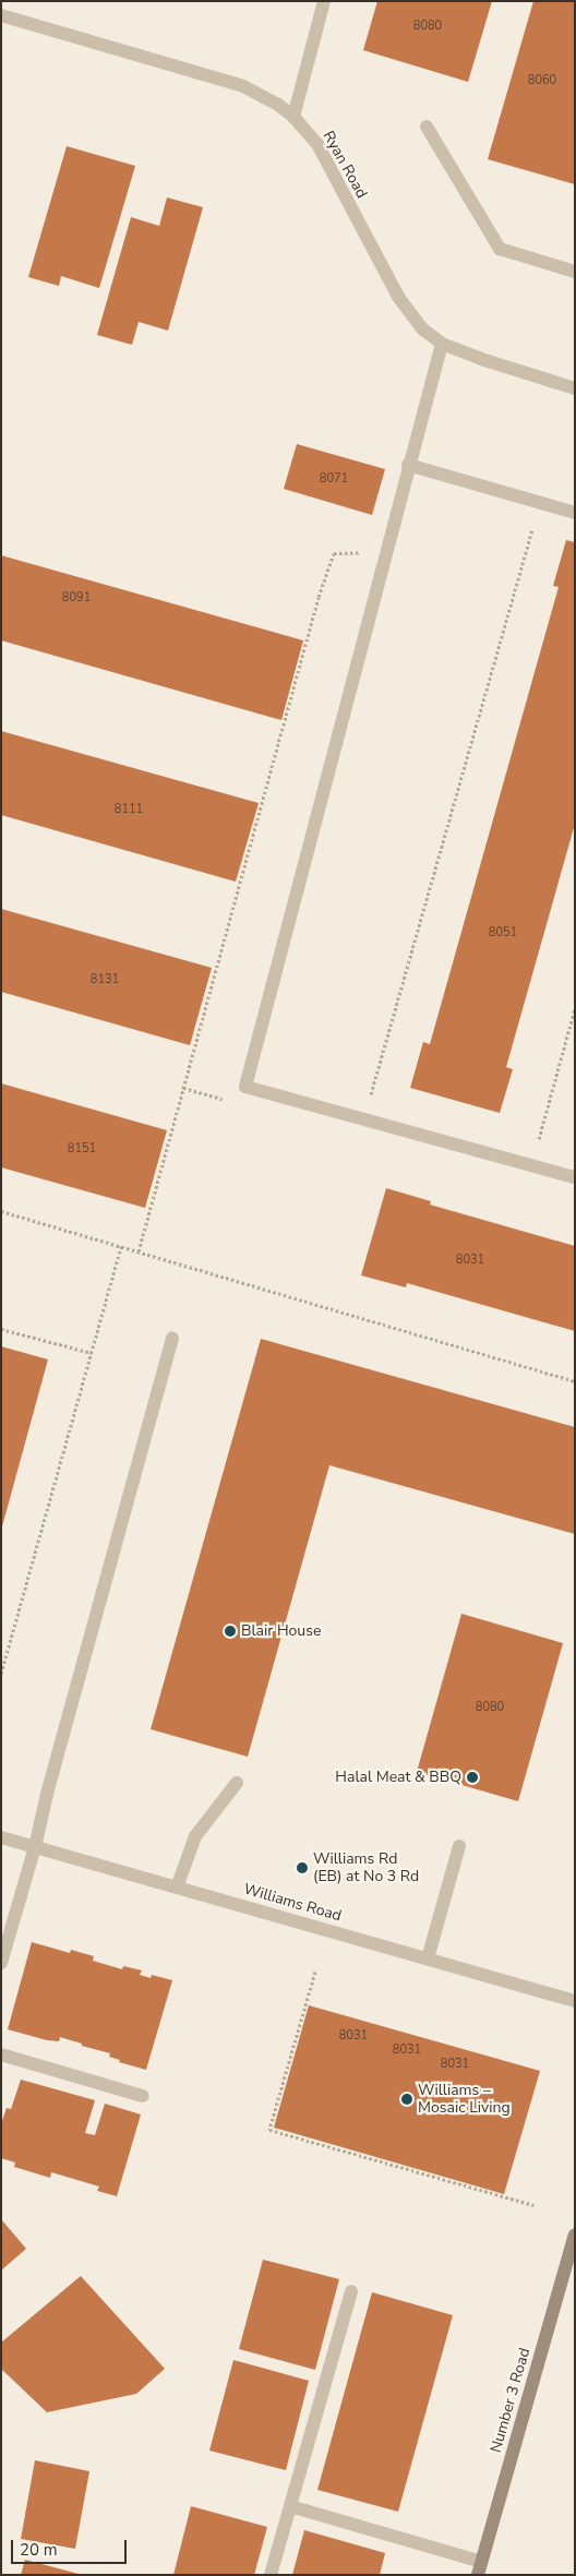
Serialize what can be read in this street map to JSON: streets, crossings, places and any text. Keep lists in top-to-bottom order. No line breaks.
{"streets":{"main road":["Number 3 Road"],"street":["Ryan Road","Williams Road"]},"places":["Blair House","Halal Meat & BBQ","Williams Rd (EB) at No 3 Rd","Williams – Mosaic Living"],"house_numbers":["8080","8060","8071","8091","8111","8051","8131","8151","8031","8080","8031","8031","8031"],"scale_bar":"20 m"}
